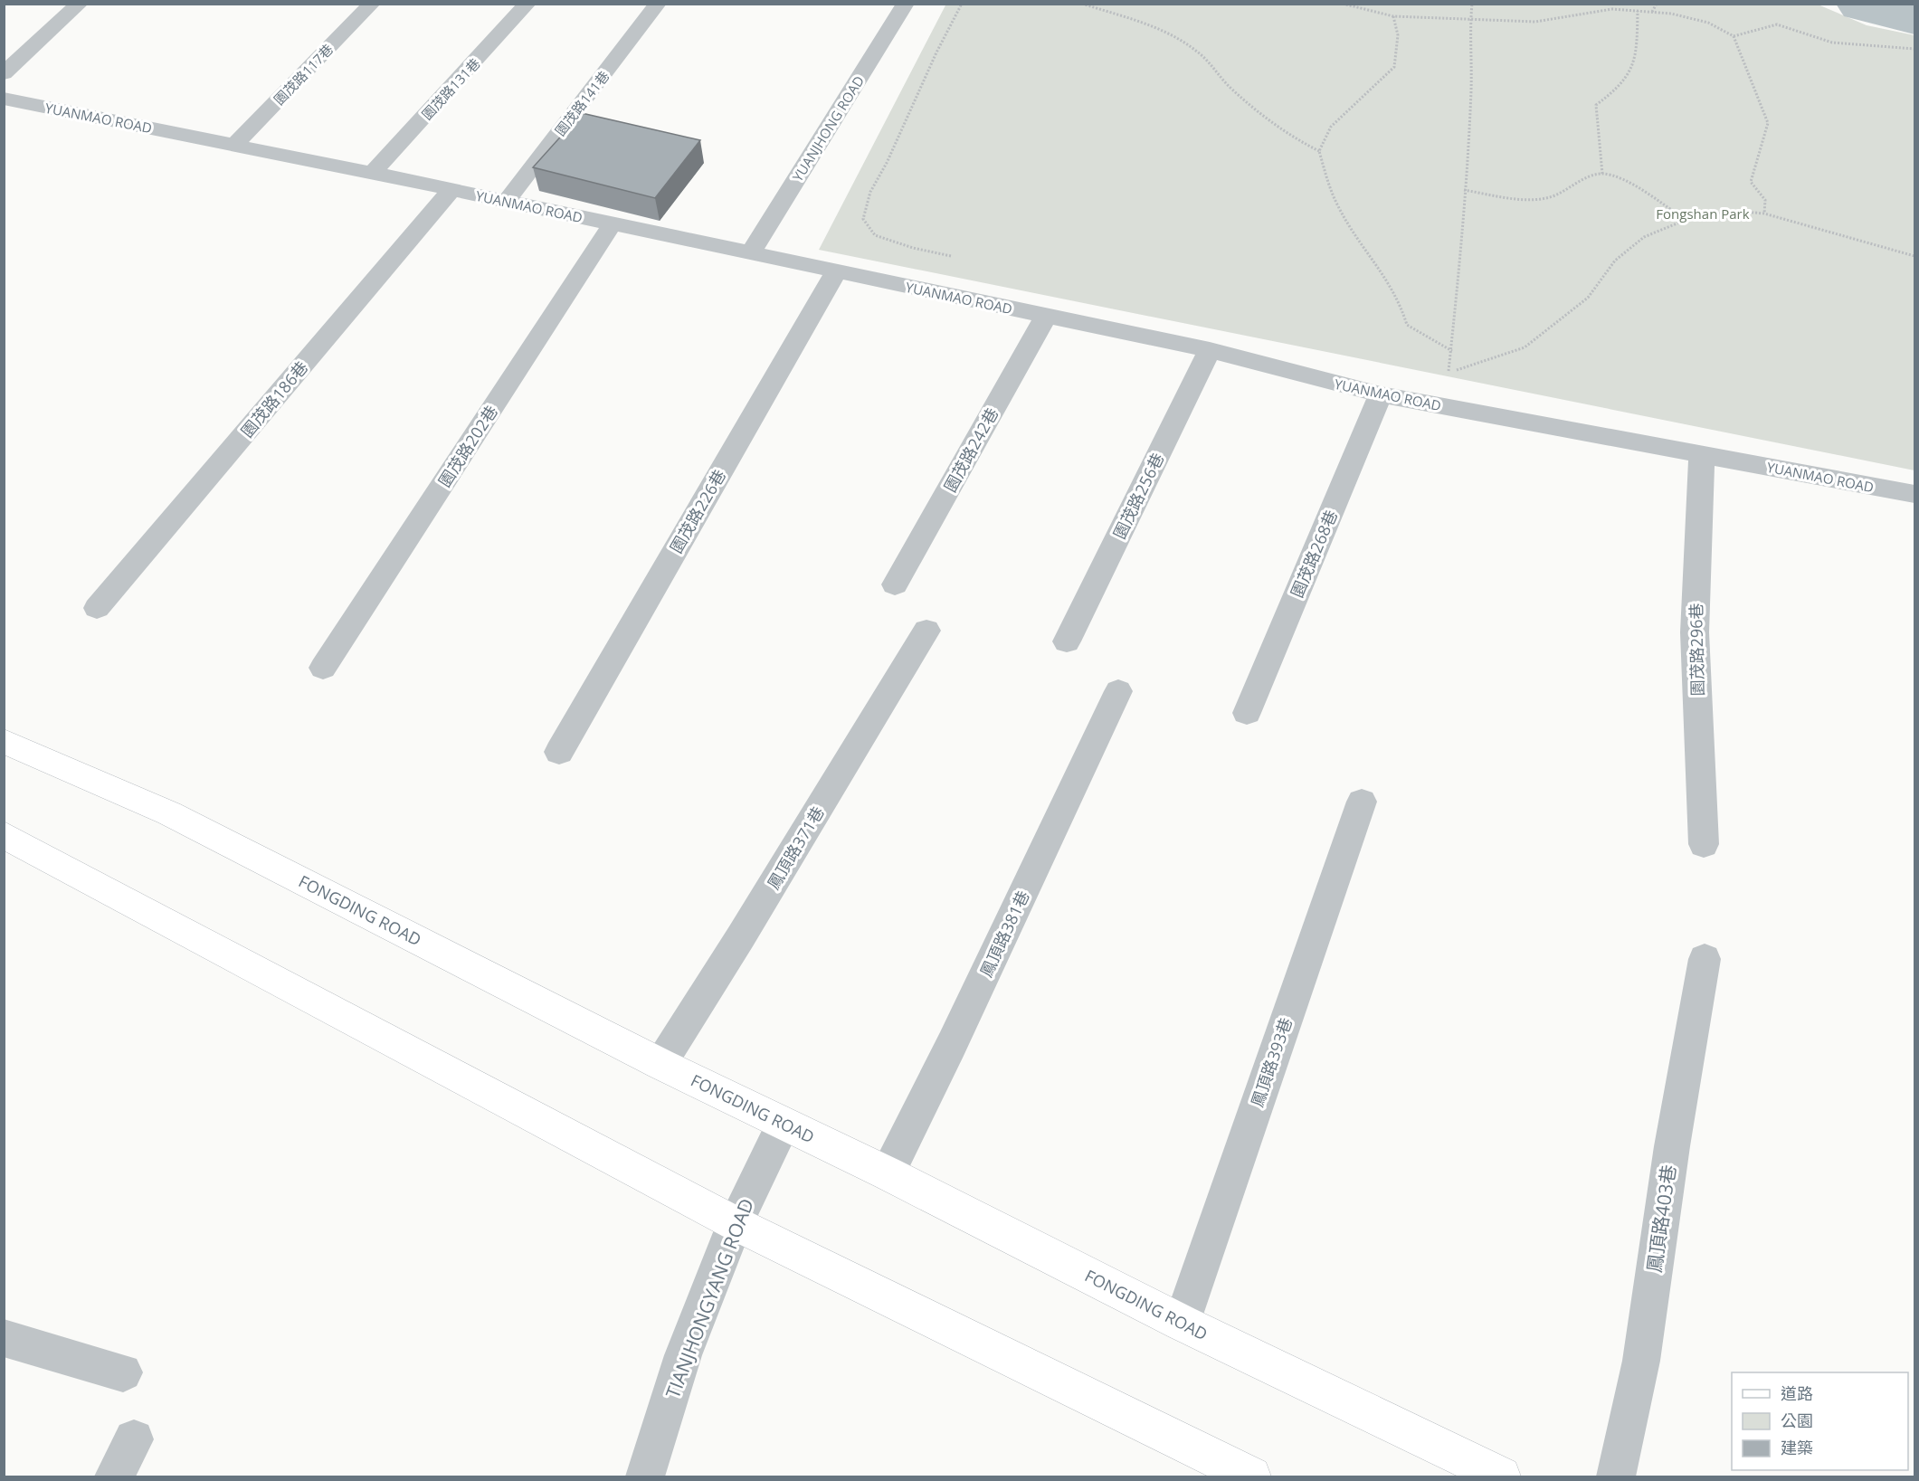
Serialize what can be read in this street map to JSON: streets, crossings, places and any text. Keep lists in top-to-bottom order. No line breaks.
{"streets":{"main road":["FONGDING ROAD"],"street":["園茂路117巷","園茂路131巷","園茂路141巷","YUANMAO ROAD","YUANJHONG ROAD","園茂路186巷","園茂路202巷","園茂路242巷","園茂路256巷","園茂路226巷","園茂路268巷","園茂路296巷","鳳頂路371巷","鳳頂路381巷","鳳頂路393巷","鳳頂路403巷","TIANJHONGYANG ROAD"]},"crossings":[["園茂路117巷","YUANMAO ROAD"],["園茂路131巷","YUANMAO ROAD"],["園茂路141巷","YUANMAO ROAD"],["YUANMAO ROAD","YUANJHONG ROAD"],["YUANMAO ROAD","園茂路186巷"],["YUANMAO ROAD","園茂路202巷"],["YUANMAO ROAD","園茂路242巷"],["YUANMAO ROAD","園茂路256巷"],["YUANMAO ROAD","園茂路226巷"],["YUANMAO ROAD","園茂路268巷"],["YUANMAO ROAD","園茂路296巷"],["鳳頂路371巷","FONGDING ROAD"],["FONGDING ROAD","鳳頂路381巷"],["FONGDING ROAD","鳳頂路393巷"],["FONGDING ROAD","TIANJHONGYANG ROAD"]],"parks":["Fongshan Park"],"legend":["道路","公園","建築"]}
